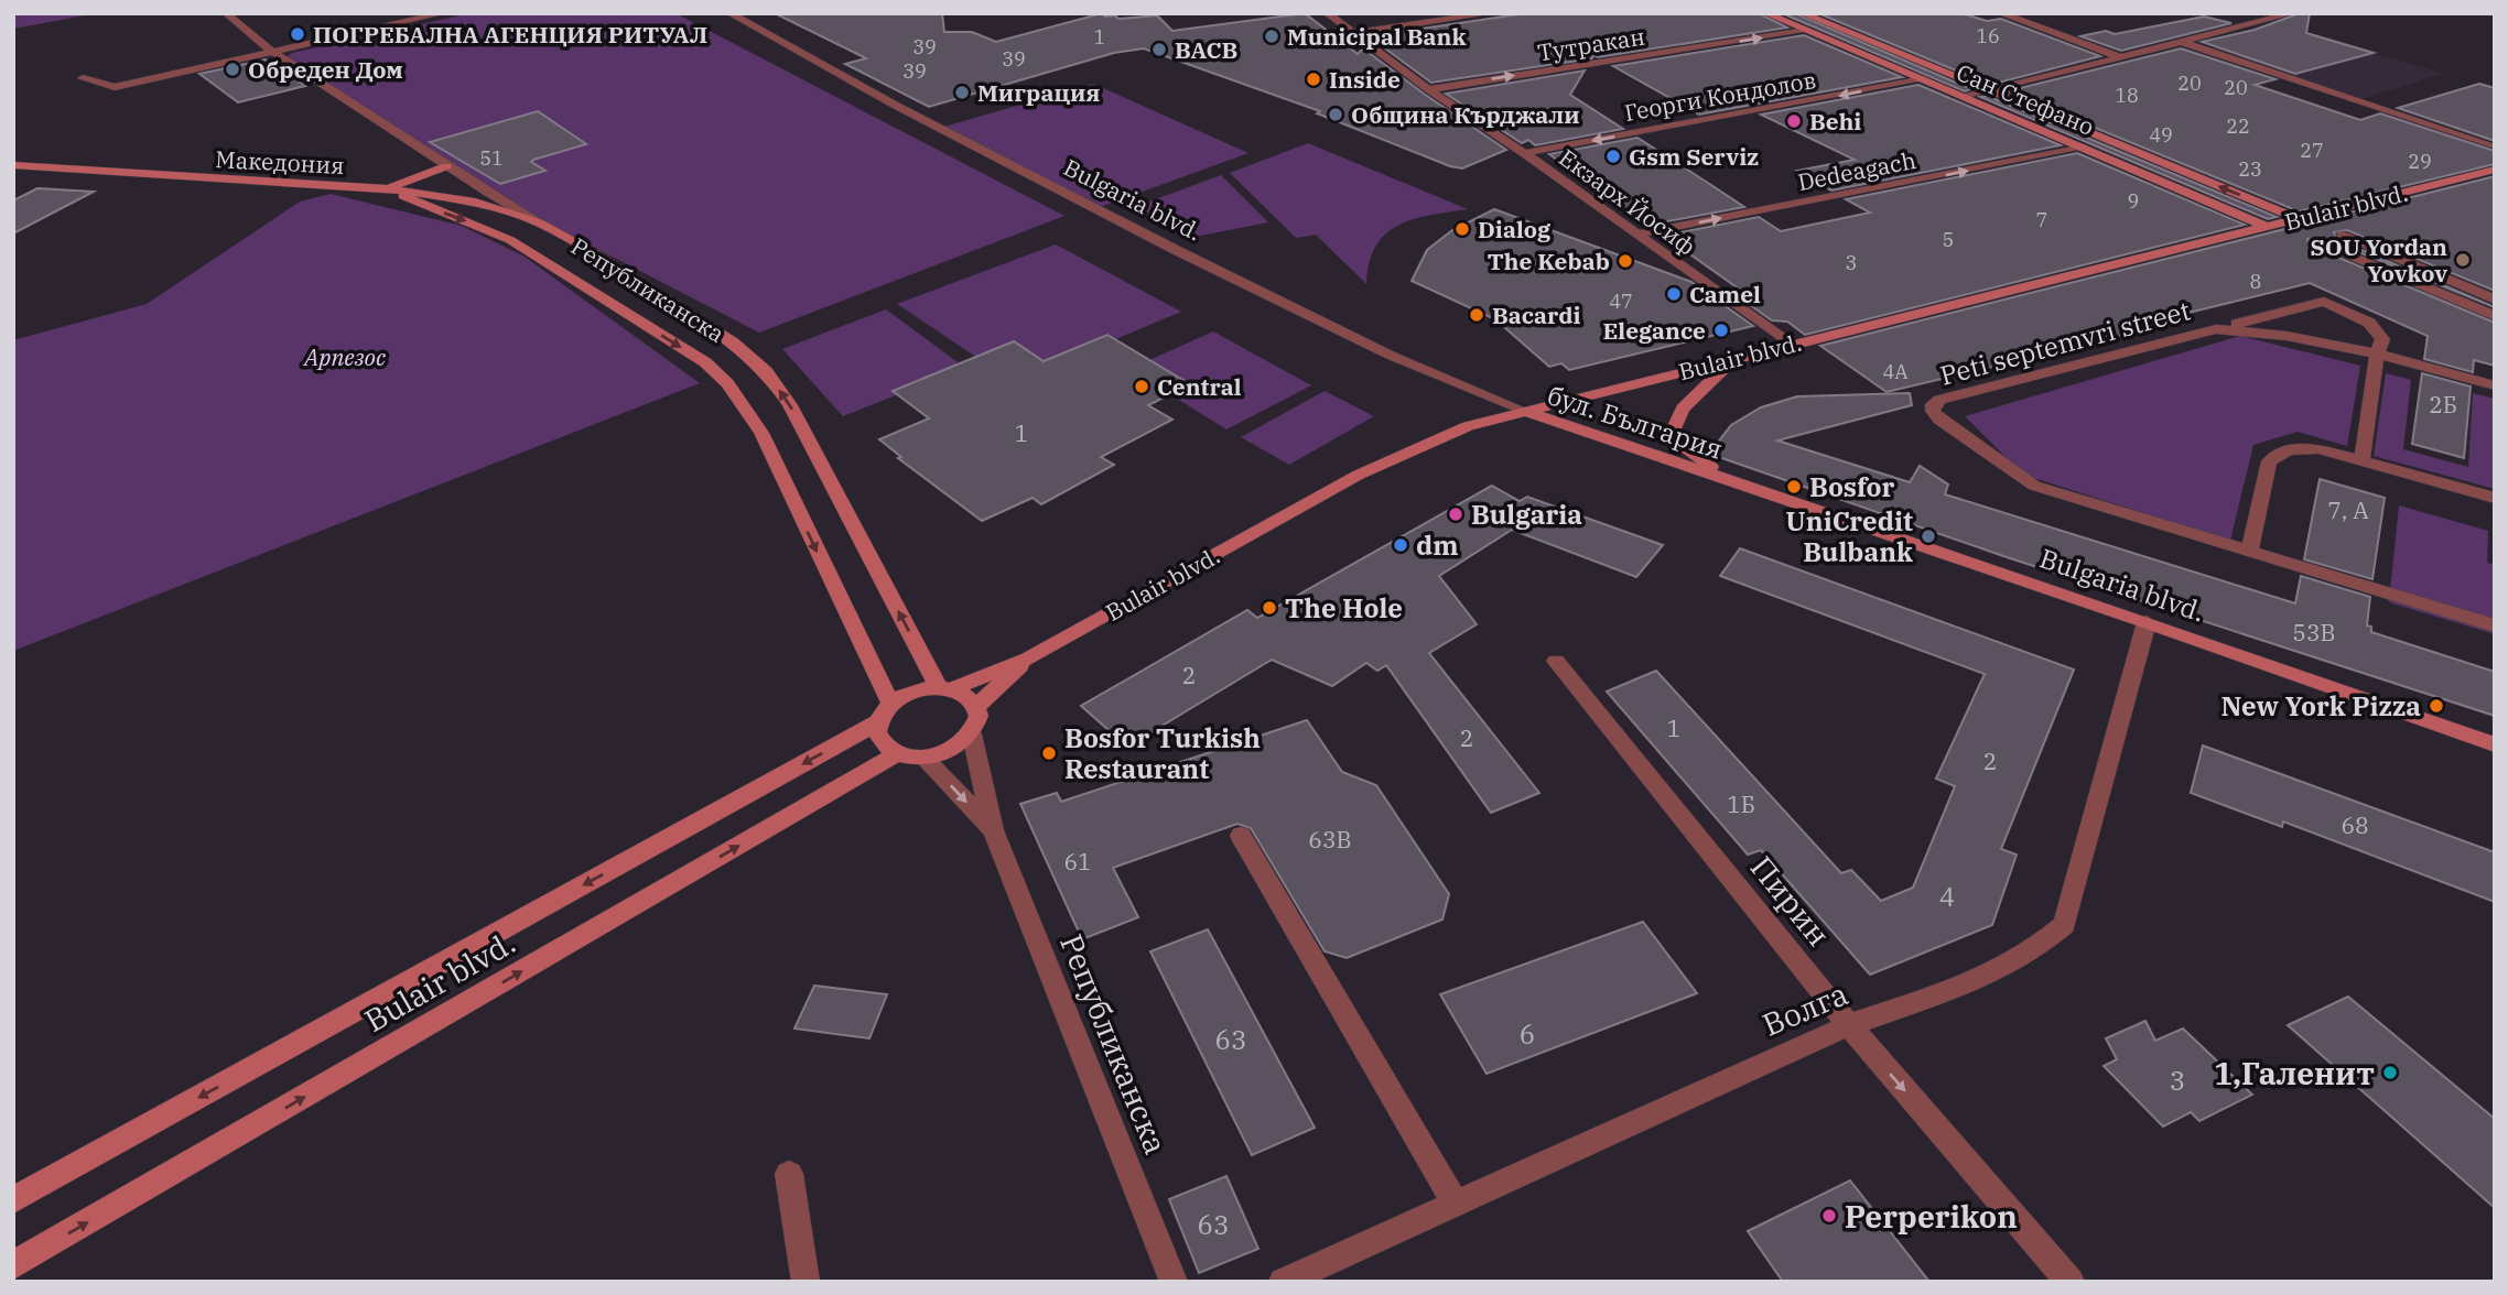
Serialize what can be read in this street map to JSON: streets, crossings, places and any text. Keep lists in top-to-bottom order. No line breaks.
{"streets":{"main road":["Сан Стефано","Македония","Bulgaria blvd.","Bulair blvd.","Републиканска","бул. България"],"street":["Тутракан","Георги Кондолов","Dedeagach","Екзарх Йосиф","Peti septemvri street","Пирин","Волга"]},"crossings":[["Тутракан","Сан Стефано"],["Тутракан","Екзарх Йосиф"],["Георги Кондолов","Сан Стефано"],["Георги Кондолов","Екзарх Йосиф"],["Сан Стефано","Dedeagach"],["Сан Стефано","Bulair blvd."],["Македония","Републиканска"],["Dedeagach","Екзарх Йосиф"],["Bulgaria blvd.","Bulair blvd."],["Bulgaria blvd.","бул. България"],["Bulgaria blvd.","Волга"],["Екзарх Йосиф","Bulair blvd."],["Bulair blvd.","Републиканска"],["Bulair blvd.","бул. България"],["Пирин","Волга"]],"one_way":["Тутракан","Георги Кондолов","Dedeagach","Пирин"],"parks":["Арпезос"],"places":["ПОГРЕБАЛНА АГЕНЦИЯ РИТУАЛ","Municipal Bank","BACB","Обреден Дом","Inside","Миграция","Община Кърджали","Behi","Gsm Serviz","Dialog","SOU Yordan Yovkov","The Kebab","Camel","Bacardi","Elegance","Central","Bosfor","Bulgaria","UniCredit Bulbank","dm","The Hole","New York Pizza","Bosfor Turkish Restaurant","1,Галенит","Perperikon"],"house_numbers":["16","1","39","39","39","20","20","18","22","49","27","51","29","23","9","7","5","3","8","47","4А","2Б","1","7, А","53В","2","1","2","2","1Б","68","63В","61","4","6","63","3","63"]}
